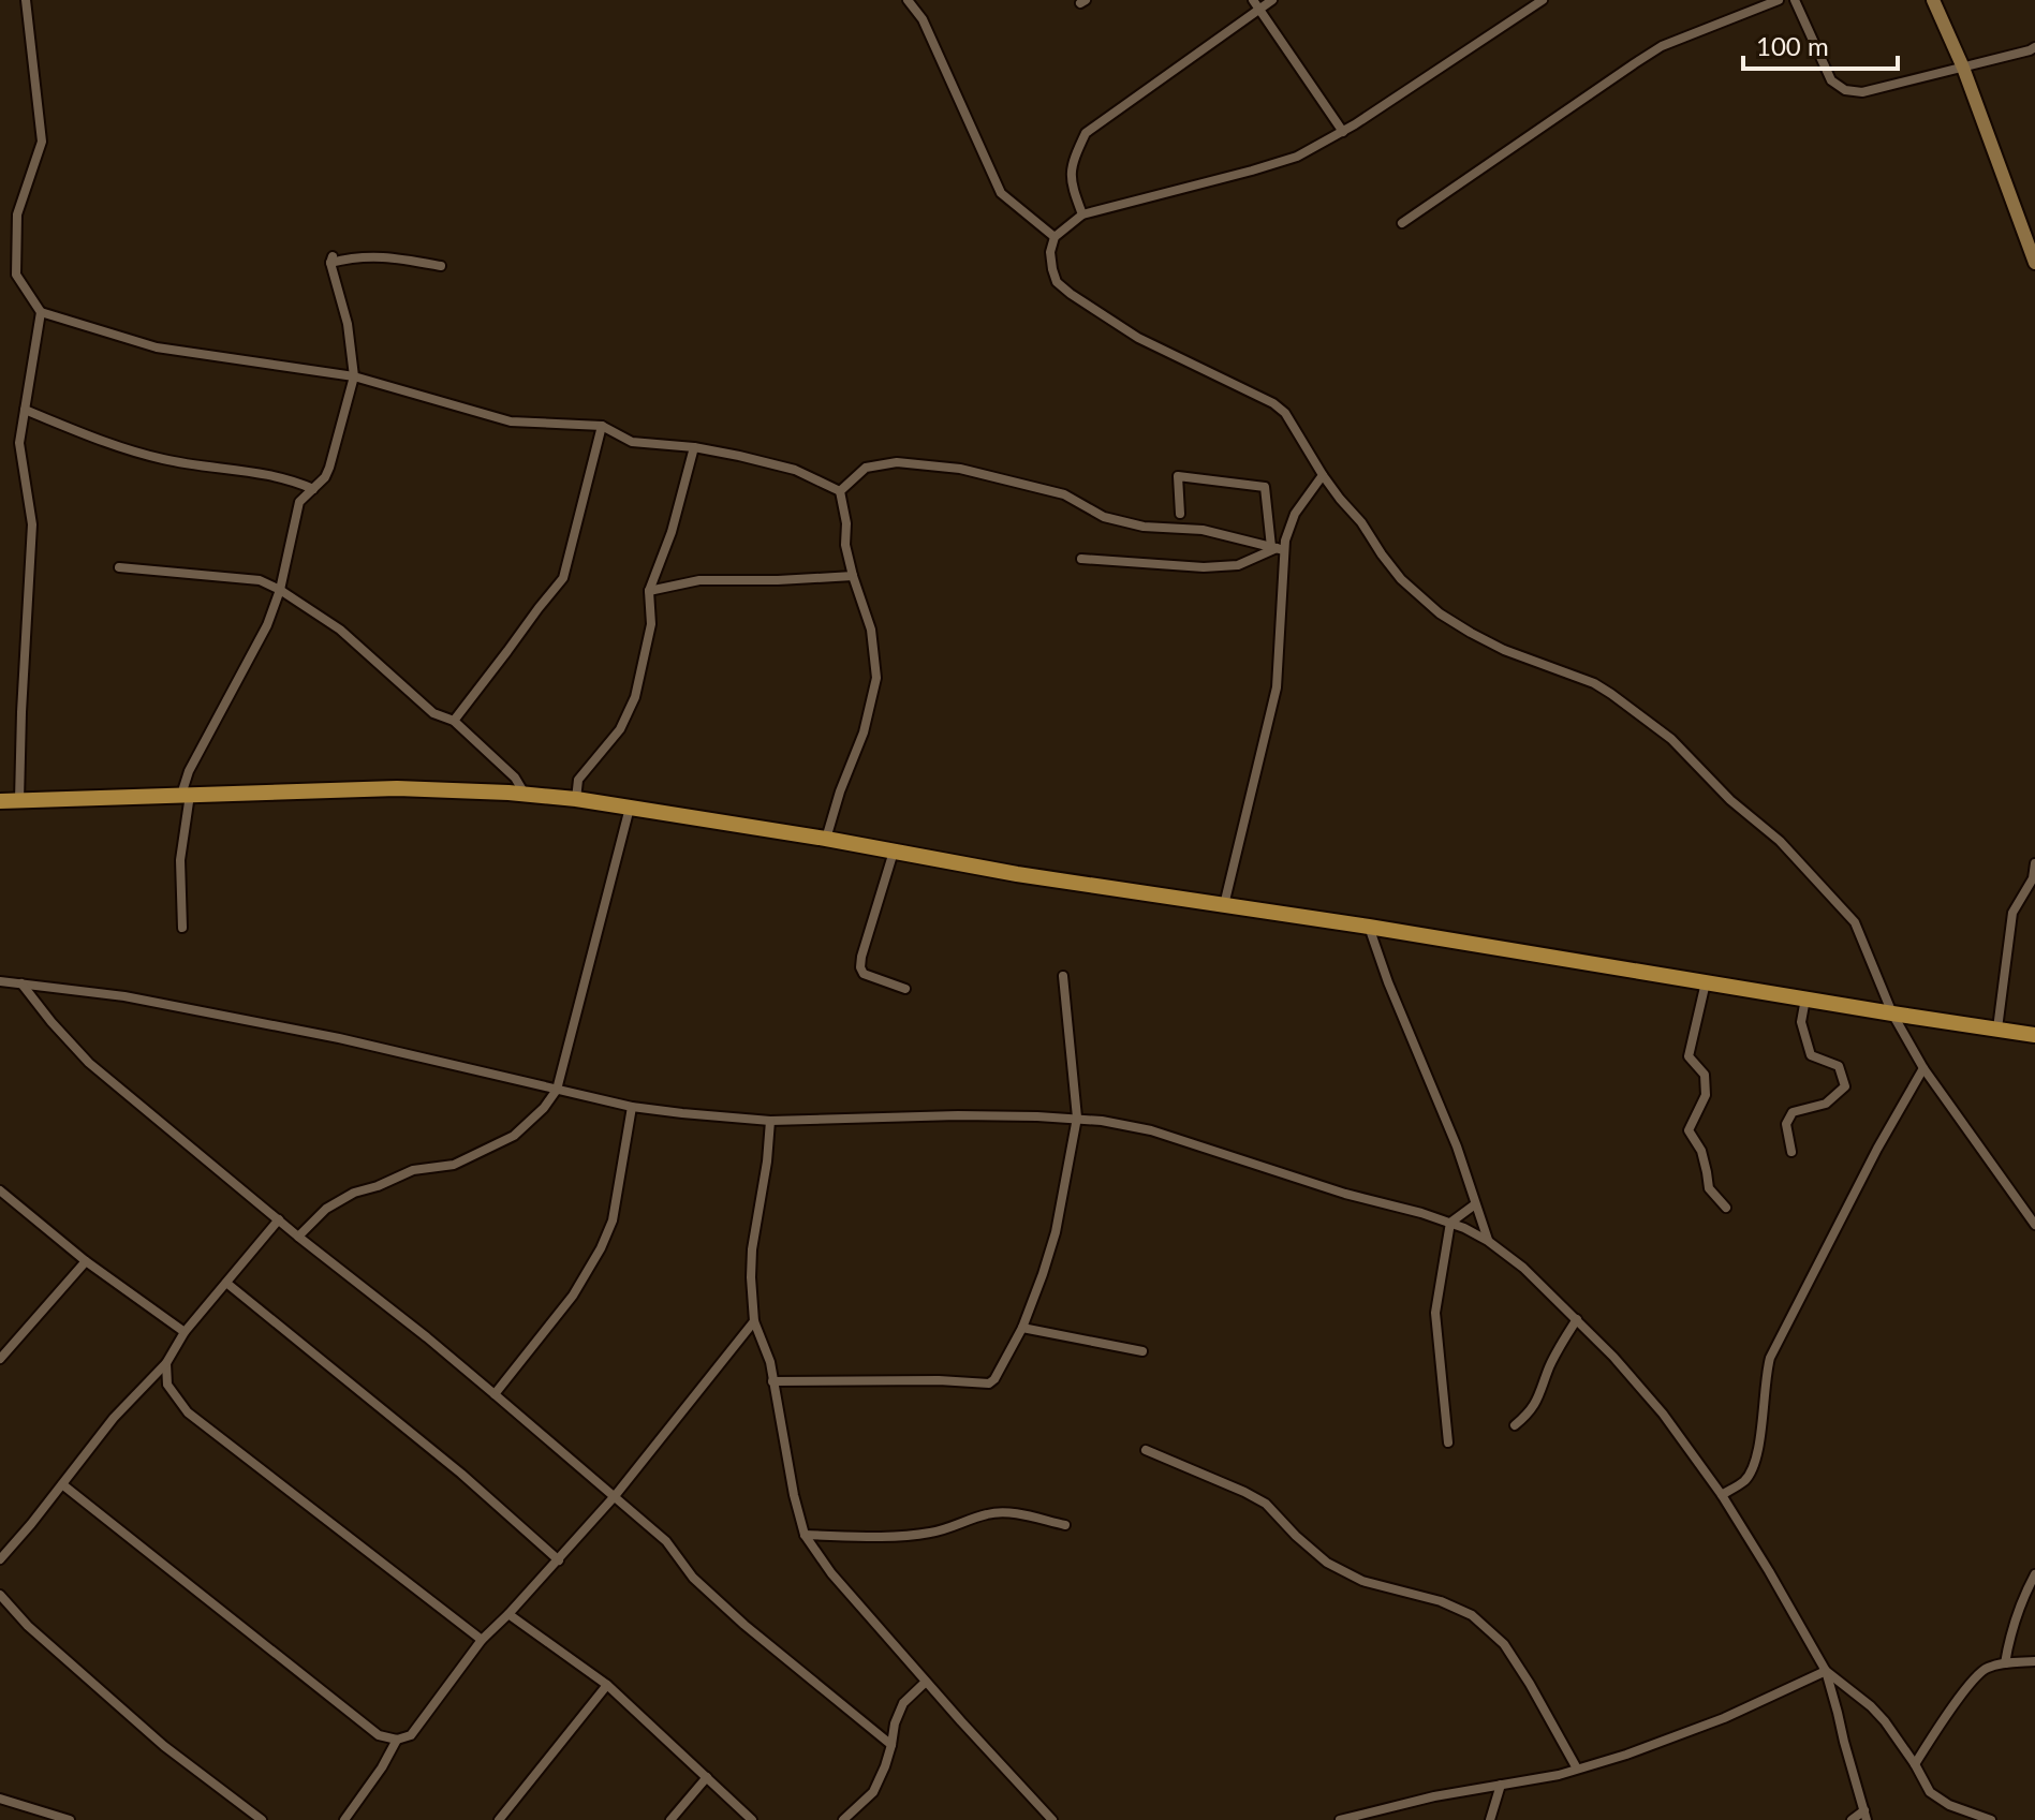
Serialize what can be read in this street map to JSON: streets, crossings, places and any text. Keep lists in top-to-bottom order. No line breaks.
{"scale_bar":"100 m"}
